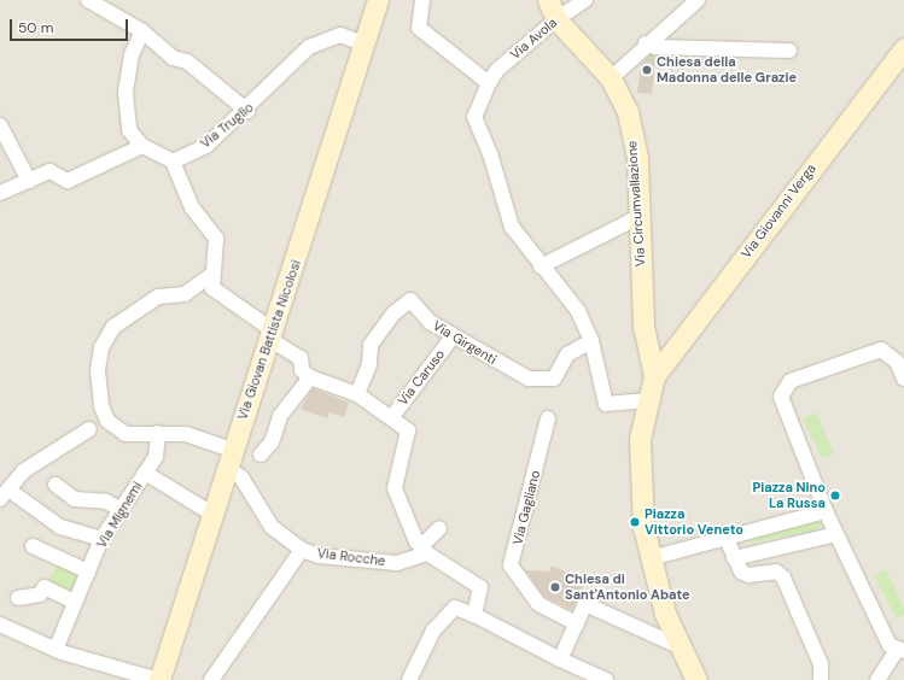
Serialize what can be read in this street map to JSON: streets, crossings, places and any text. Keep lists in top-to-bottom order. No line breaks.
{"streets":{"street":["Via Avola","Via Truglio","Via Circumvallazione","Via Giovanni Verga","Via Giovan Battista Nicolosi","Via Girgenti","Via Caruso","Via Gagliano","Via Mignemi","Via Rocche"]},"crossings":[["Via Avola","Via Circumvallazione"],["Via Truglio","Via Giovan Battista Nicolosi"],["Via Circumvallazione","Via Giovanni Verga"],["Via Giovan Battista Nicolosi","Via Rocche"],["Via Girgenti","Via Caruso"],["Via Mignemi","Via Rocche"]],"places":["Chiesa della Madonna delle Grazie","Piazza Nino La Russa","Piazza Vittorio Veneto","Chiesa di Sant'Antonio Abate"],"scale_bar":"50 m"}
